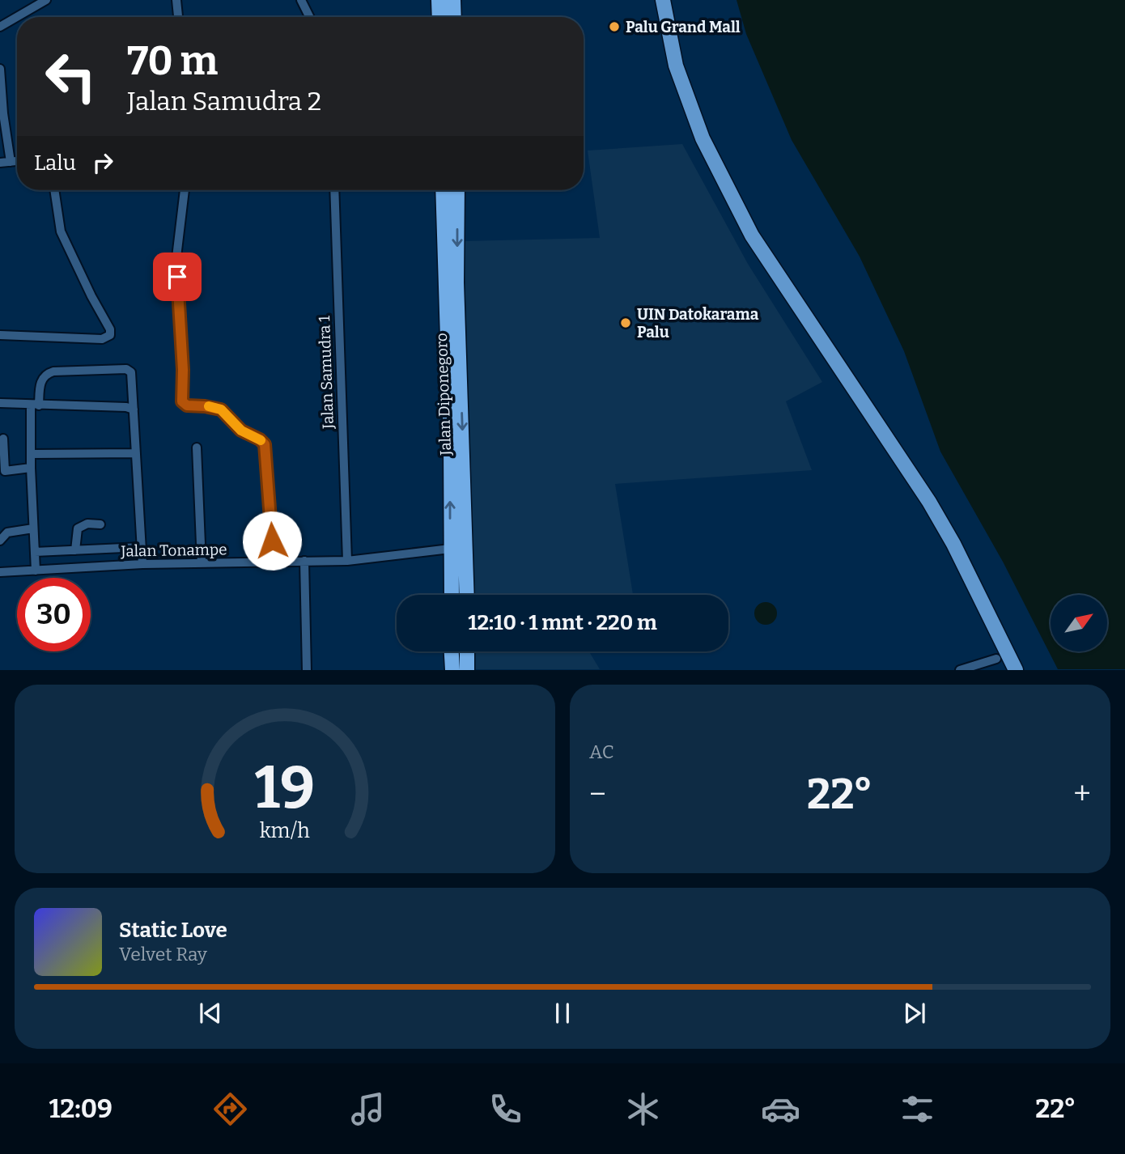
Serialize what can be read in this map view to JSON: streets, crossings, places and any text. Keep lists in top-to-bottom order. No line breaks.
{"streets":{"highway":["Jalan Diponegoro"],"street":["Jalan Samudra 1","Jalan Tonampe"]},"crossings":[["Jalan Samudra 1","Jalan Tonampe"],["Jalan Diponegoro","Jalan Tonampe"]],"places":["Palu Grand Mall","UIN Datokarama Palu"],"north":"top right","page":{"turn":["70 m","Jalan Samudra 2"],"then":"Lalu","limit":"30","trip":"12:10 · 1 mnt · 220 m","tile":"AC","heat":["−","22°","+"],"song":["Static Love","Velvet Ray"],"tabs":["12:09","22°"],"gauge":["19","km/h"]}}
